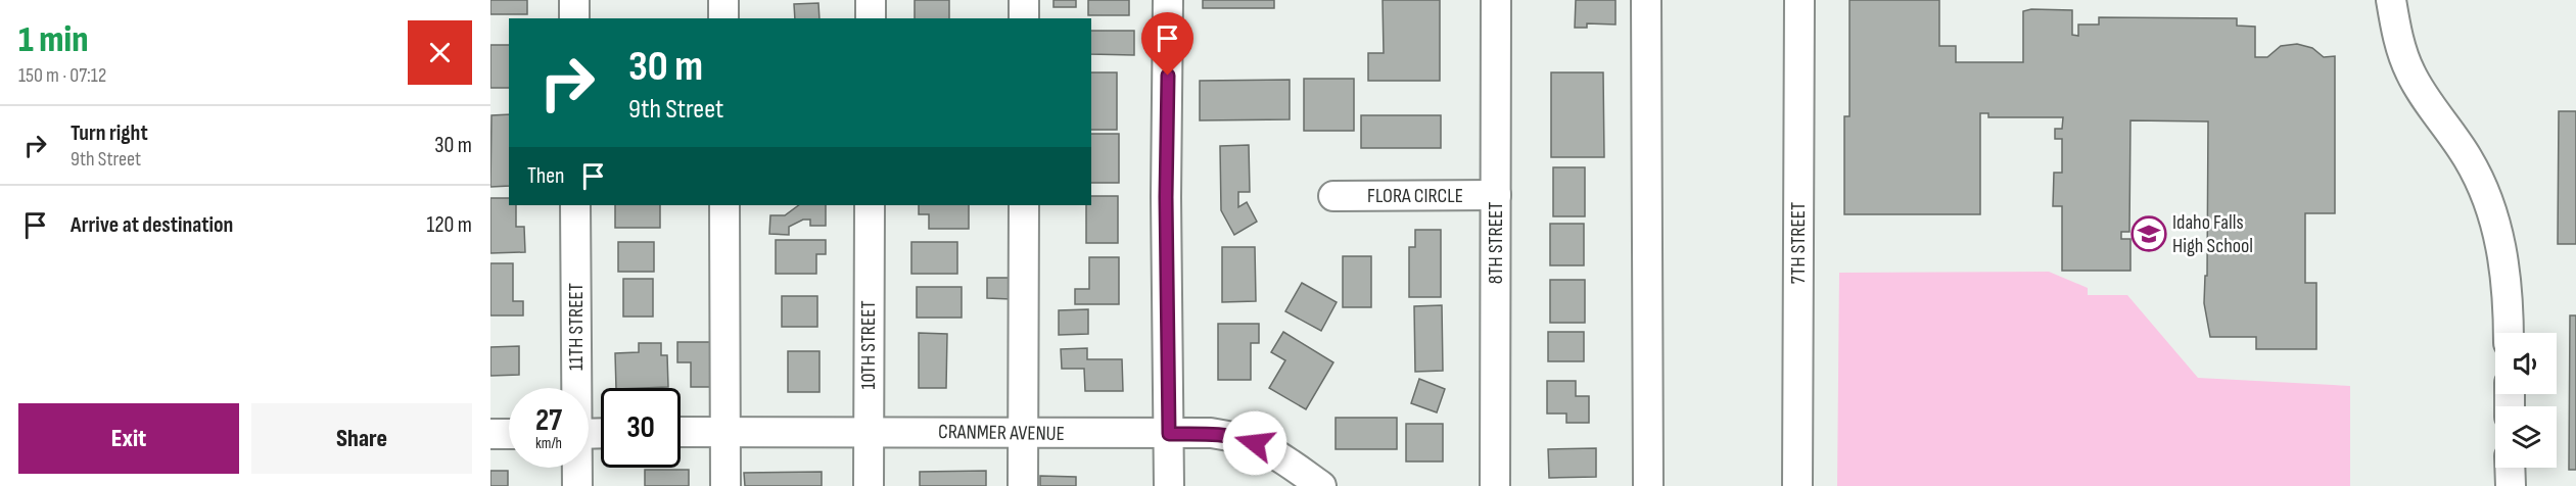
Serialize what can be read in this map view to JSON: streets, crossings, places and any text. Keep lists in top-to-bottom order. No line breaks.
{"streets":{"street":["FLORA CIRCLE","8TH STREET","7TH STREET","11TH STREET","10TH STREET","CRANMER AVENUE"]},"crossings":[["FLORA CIRCLE","8TH STREET"],["10TH STREET","CRANMER AVENUE"]],"places":{"school or university":["Idaho Falls High School"]},"page":{"heading":["1 min","150 m · 07:12"],"turn":["30 m","9th Street"],"list":[{"name":"Turn right","note":"9th Street","value":"30 m"},{"name":"Arrive at destination","value":"120 m"}],"then":"Then","speed":"27 km/h","limit":"30","buttons":["Exit","Share"]}}
